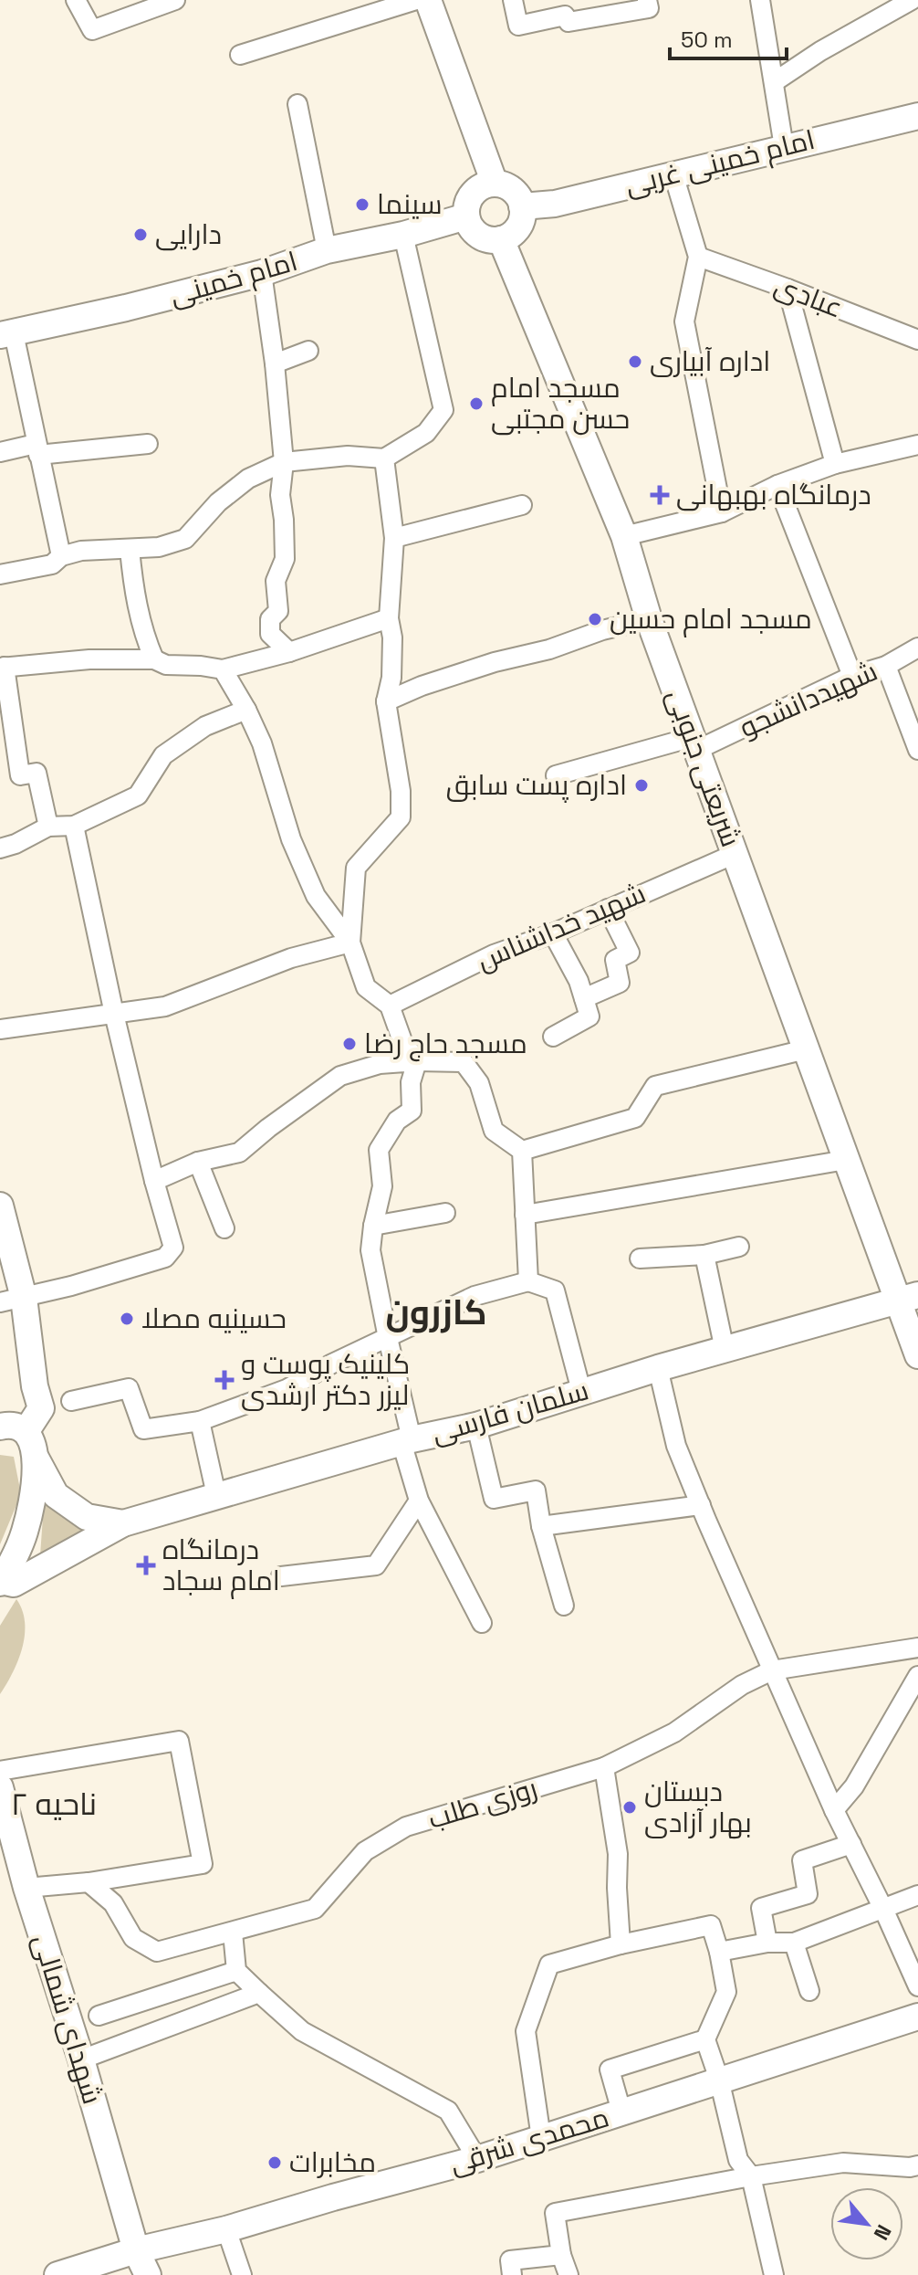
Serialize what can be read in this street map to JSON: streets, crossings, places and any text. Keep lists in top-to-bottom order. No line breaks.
{"streets":{"main road":["امام خمینی غربی","امام خمینی","شریعتی جنوبی","سلمان فارسی","شهدای شمالی","محمدی شرقی"],"street":["عبادی","شهیددانشجو","شهید خداشناس","روزی طلب"]},"crossings":[["امام خمینی غربی","امام خمینی"],["امام خمینی غربی","شریعتی جنوبی"],["امام خمینی","شریعتی جنوبی"],["شهیددانشجو","شریعتی جنوبی"],["شریعتی جنوبی","شهید خداشناس"],["شریعتی جنوبی","سلمان فارسی"],["شهدای شمالی","محمدی شرقی"]],"districts":["کازرون","ناحیه ۲"],"places":{"other":["سینما","دارایی","اداره آبیاری","مسجد امام حسن مجتبی","مسجد امام حسین","اداره پست سابق","مسجد حاج رضا","حسینیه مصلا","دبستان بهار آزادی","مخابرات"],"health":["درمانگاه بهبهانی","کلینیک پوست و لیزر دکتر ارشدی","درمانگاه امام سجاد"]},"scale_bar":"50 m","north":"bottom right"}
